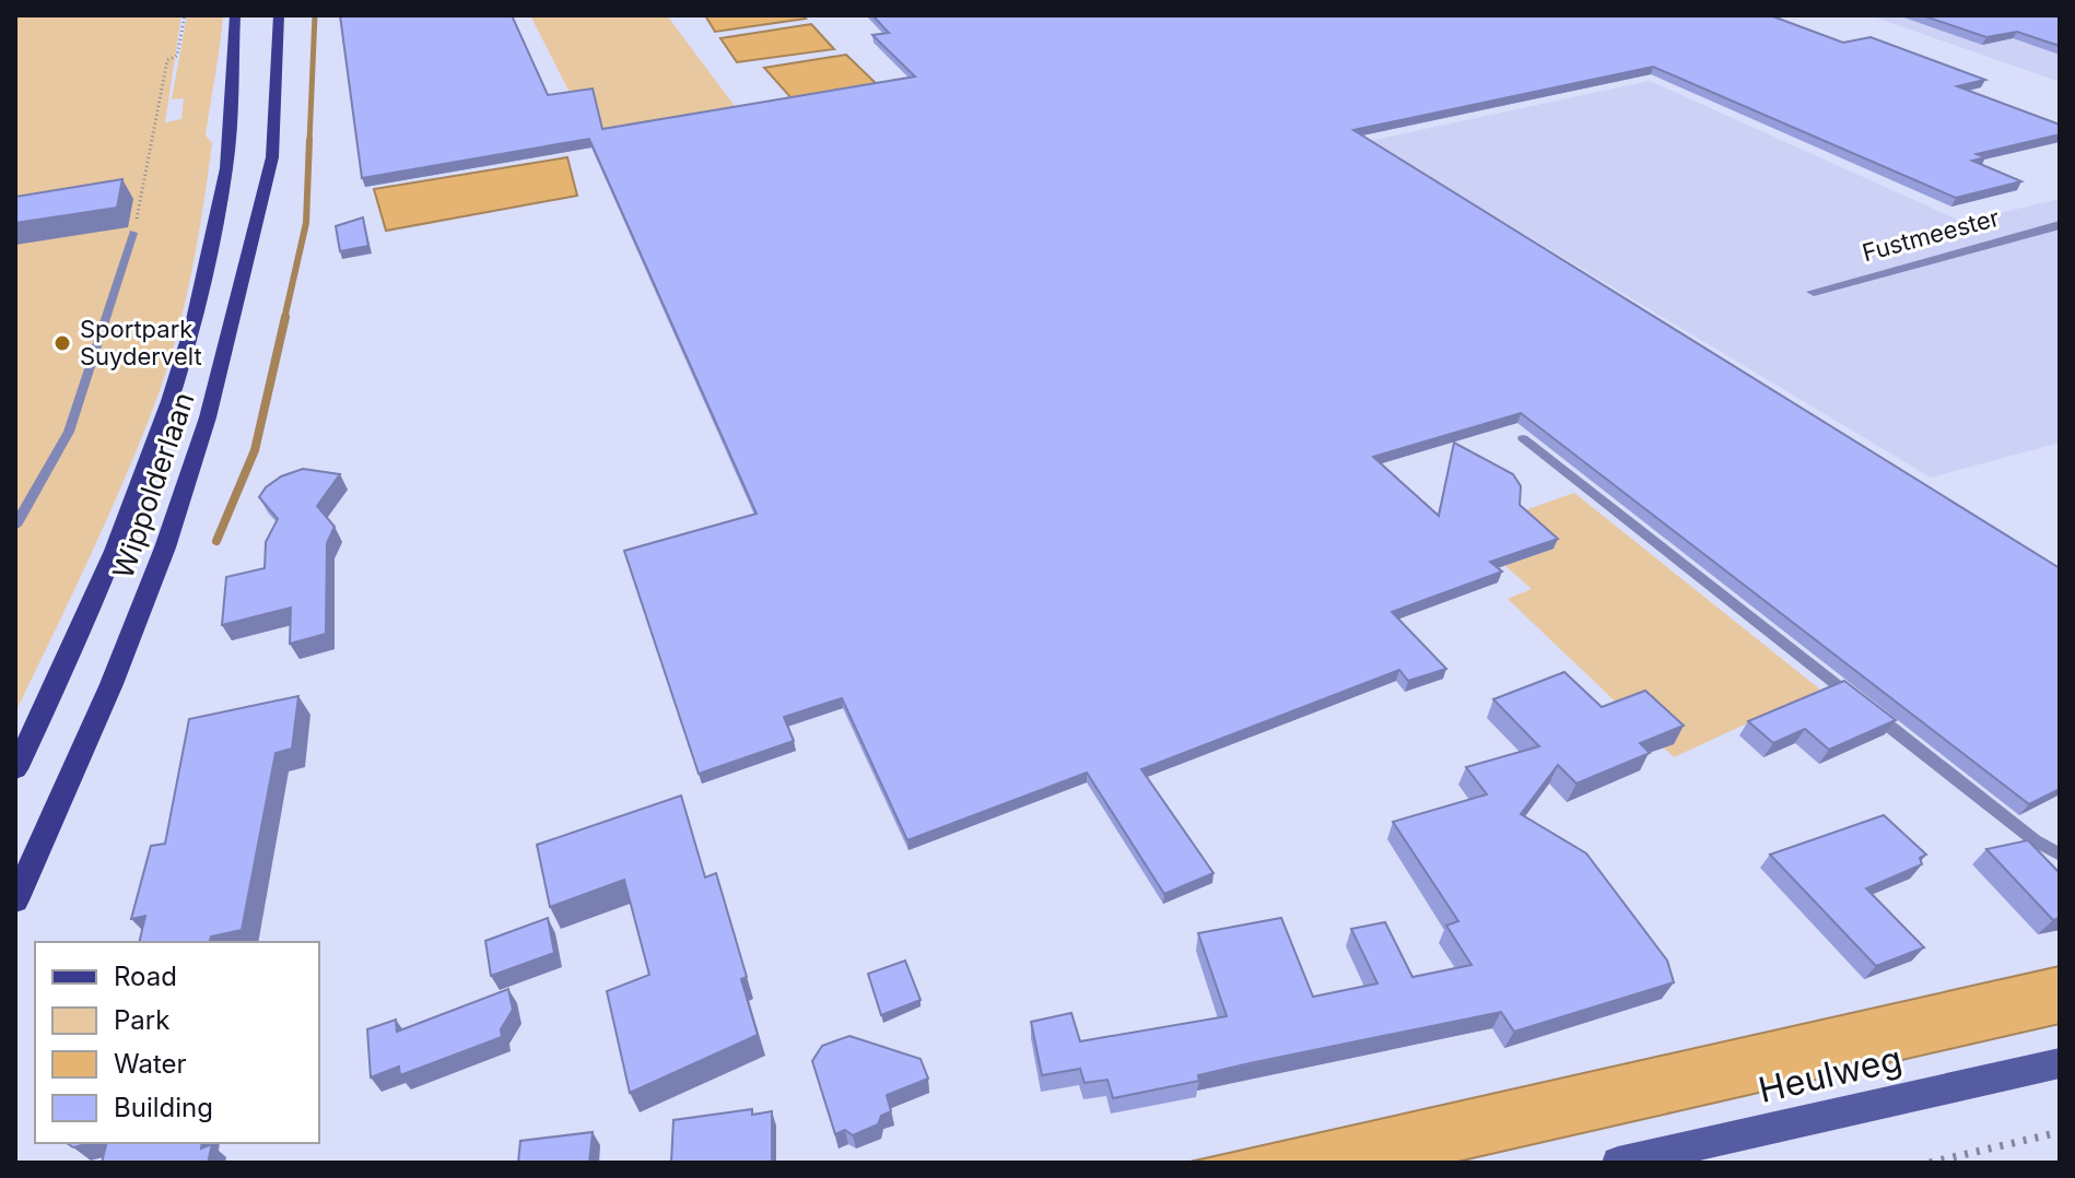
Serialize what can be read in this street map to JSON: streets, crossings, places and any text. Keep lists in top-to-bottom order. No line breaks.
{"streets":{"main road":["Wippolderlaan","Heulweg"],"street":["Fustmeester"]},"places":["Sportpark Suydervelt"],"legend":["Road","Park","Water","Building"]}
